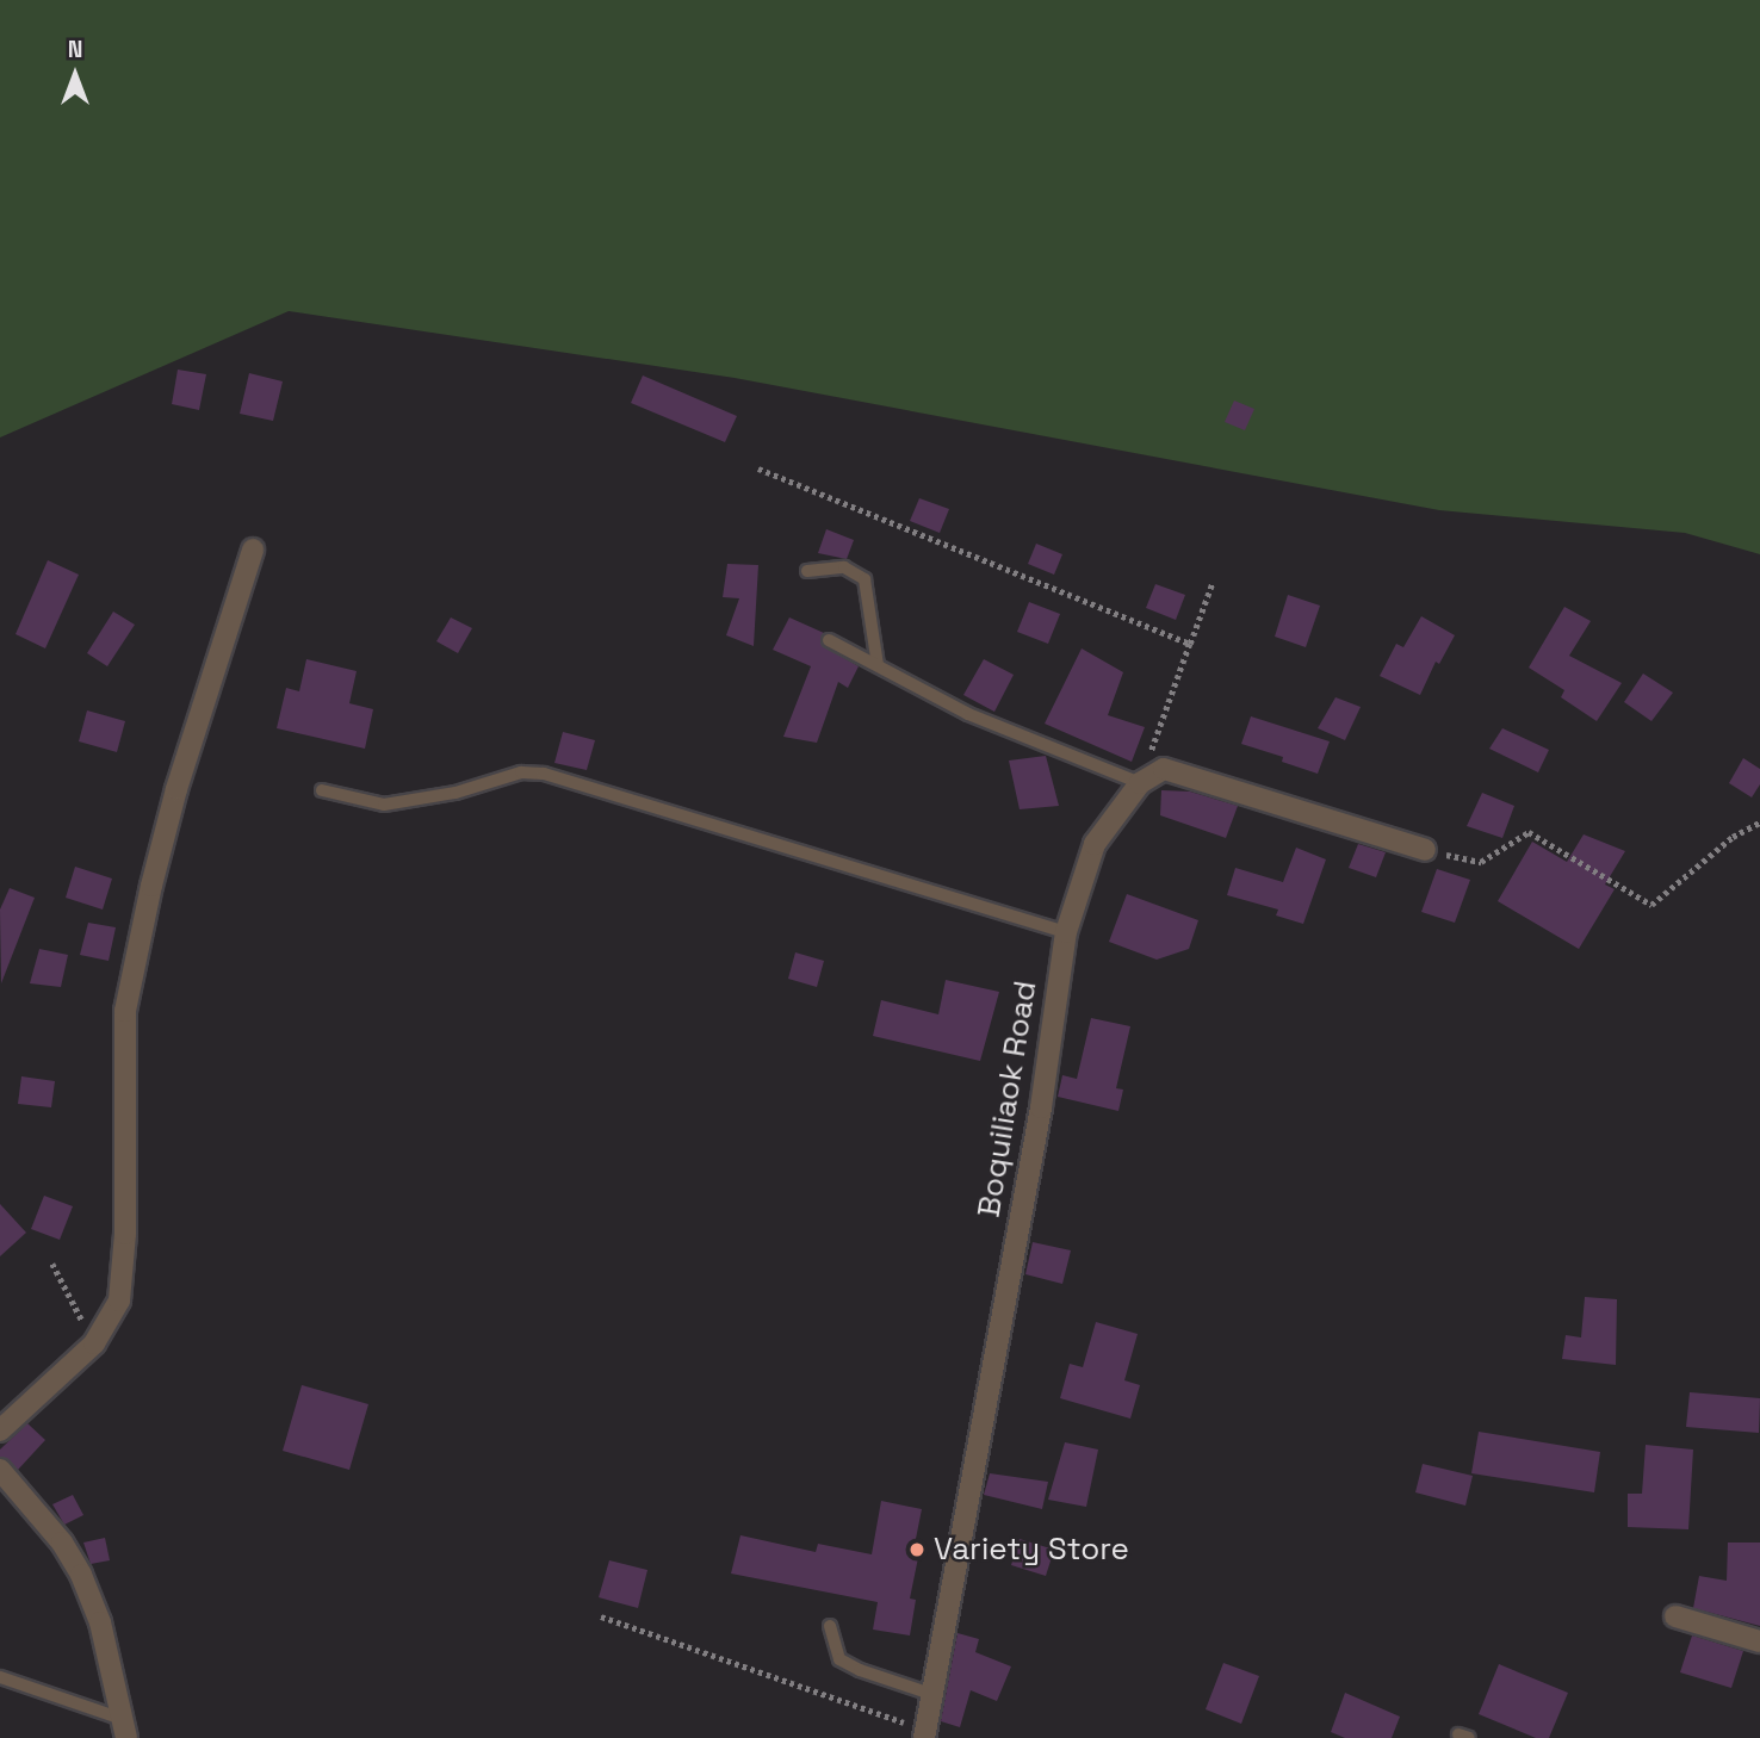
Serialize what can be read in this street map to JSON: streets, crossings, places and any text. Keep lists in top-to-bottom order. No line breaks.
{"streets":{"street":["Boquiliaok Road"]},"places":["Variety Store"],"north":"top"}
